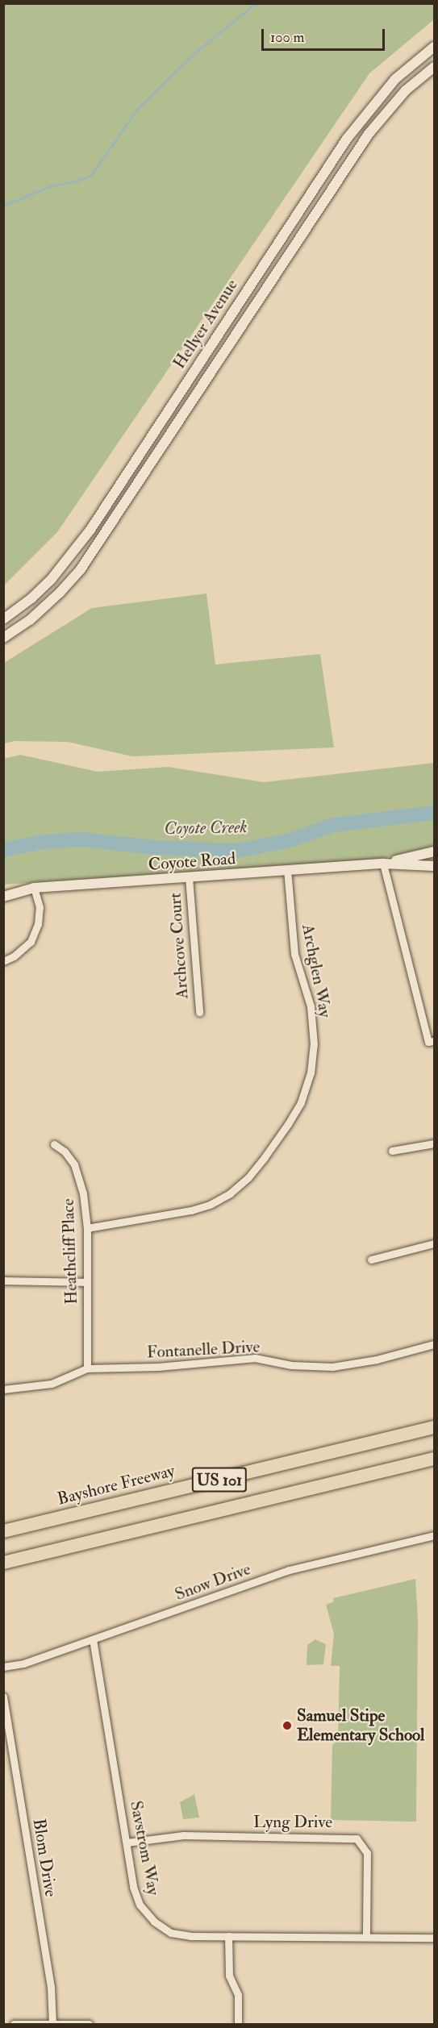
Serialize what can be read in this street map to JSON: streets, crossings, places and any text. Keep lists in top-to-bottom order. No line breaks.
{"streets":{"highway":["US 101","Bayshore Freeway"],"main road":["Hellyer Avenue","Coyote Road"],"street":["Archcove Court","Archglen Way","Heathcliff Place","Fontanelle Drive","Snow Drive","Lyng Drive","Savstrom Way","Blom Drive"]},"crossings":[["Coyote Road","Archcove Court"],["Coyote Road","Archglen Way"],["Archglen Way","Heathcliff Place"],["Heathcliff Place","Fontanelle Drive"],["Snow Drive","Savstrom Way"],["Lyng Drive","Savstrom Way"]],"water":["Coyote Creek"],"places":["Samuel Stipe Elementary School"],"scale_bar":"100 m"}
